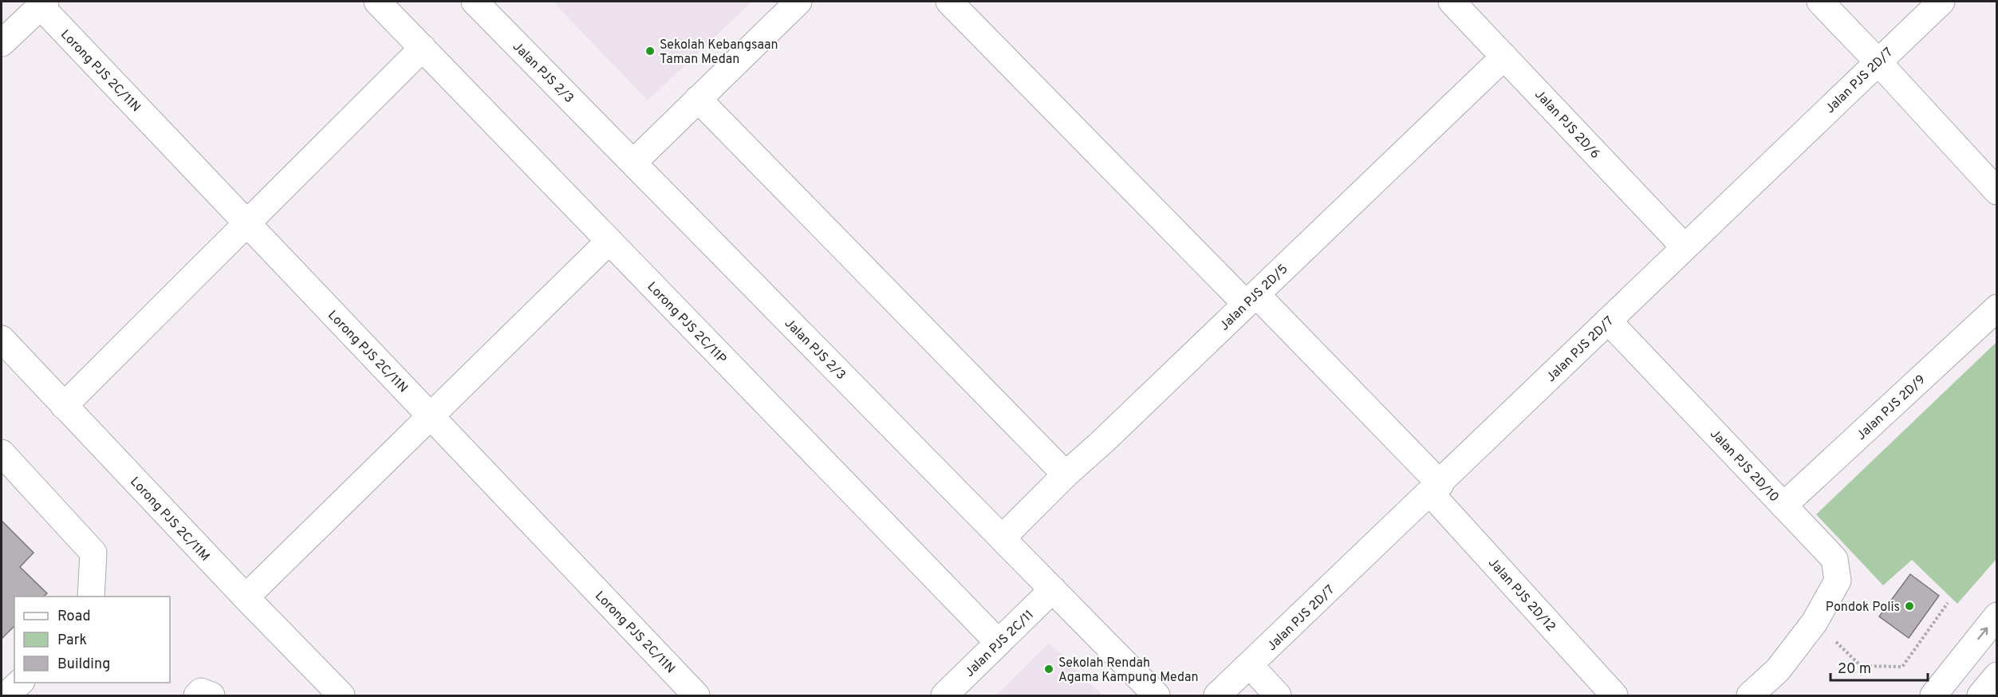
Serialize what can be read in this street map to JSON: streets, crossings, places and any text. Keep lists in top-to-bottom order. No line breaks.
{"streets":{"street":["Lorong PJS 2C/11N","Jalan PJS 2/3","Jalan PJS 2D/7","Jalan PJS 2D/6","Jalan PJS 2D/5","Lorong PJS 2C/11P","Jalan PJS 2D/9","Jalan PJS 2D/10","Lorong PJS 2C/11M","Jalan PJS 2D/12","Jalan PJS 2C/11"]},"crossings":[["Jalan PJS 2/3","Jalan PJS 2D/5"],["Jalan PJS 2/3","Jalan PJS 2C/11"],["Jalan PJS 2D/7","Jalan PJS 2D/6"],["Jalan PJS 2D/7","Jalan PJS 2D/10"],["Jalan PJS 2D/7","Jalan PJS 2D/12"],["Jalan PJS 2D/6","Jalan PJS 2D/5"],["Jalan PJS 2D/5","Jalan PJS 2D/12"],["Lorong PJS 2C/11P","Jalan PJS 2C/11"],["Jalan PJS 2D/9","Jalan PJS 2D/10"]],"places":["Sekolah Kebangsaan Taman Medan","Pondok Polis","Sekolah Rendah Agama Kampung Medan"],"legend":["Road","Park","Building"],"scale_bar":"20 m"}
